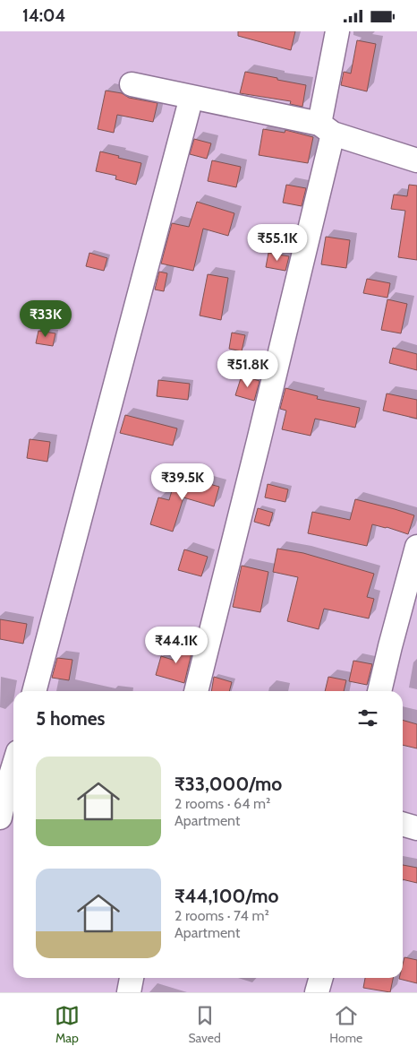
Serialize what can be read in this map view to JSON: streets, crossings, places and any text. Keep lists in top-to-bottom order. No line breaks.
{"page":{"status":"14:04","price":["₹55.1K","₹33K","₹51.8K","₹39.5K","₹44.1K"],"heading":"5 homes","list":[{"name":"₹33,000/mo","note":"2 rooms · 64 m² · Apartment"},{"name":"₹44,100/mo","note":"2 rooms · 74 m² · Apartment"}],"tabs":["Map","Saved","Home"]}}
